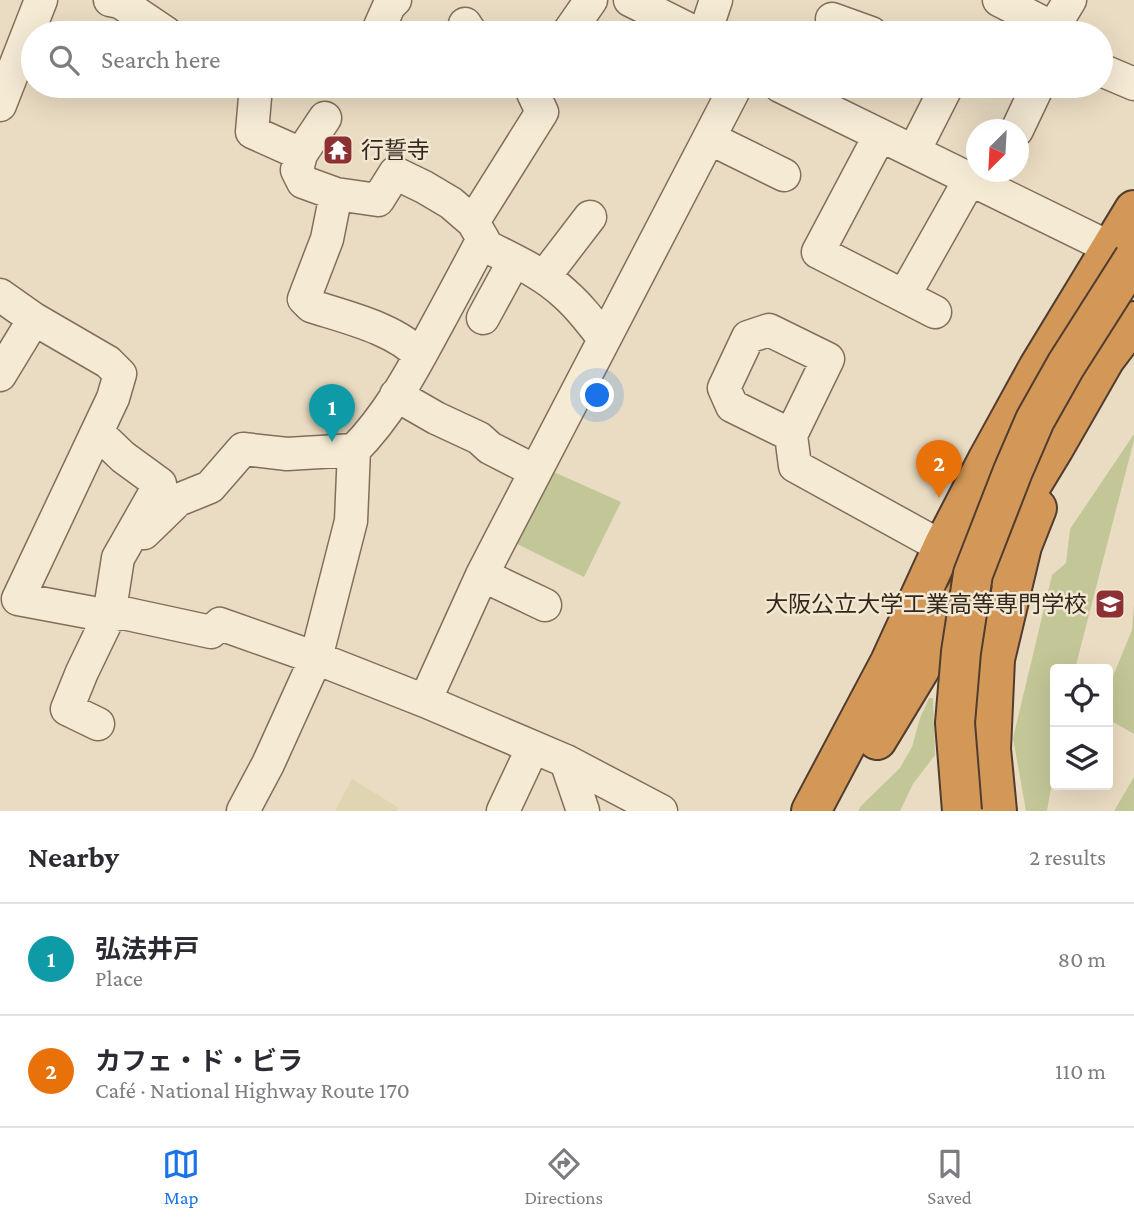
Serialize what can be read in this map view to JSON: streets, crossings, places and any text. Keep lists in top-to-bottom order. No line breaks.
{"places":{"temple":["行誓寺"],"school or university":["大阪公立大学工業高等専門学校"]},"north":"bottom left","page":{"search":"Search here","pins":["1","2"],"heading":["Nearby","2 results"],"list":[{"mark":"1","name":"弘法井戸","note":"Place","value":"80 m"},{"mark":"2","name":"カフェ・ド・ビラ","note":"Café · National Highway Route 170","value":"110 m"}],"nav":["Map","Directions","Saved"]}}
